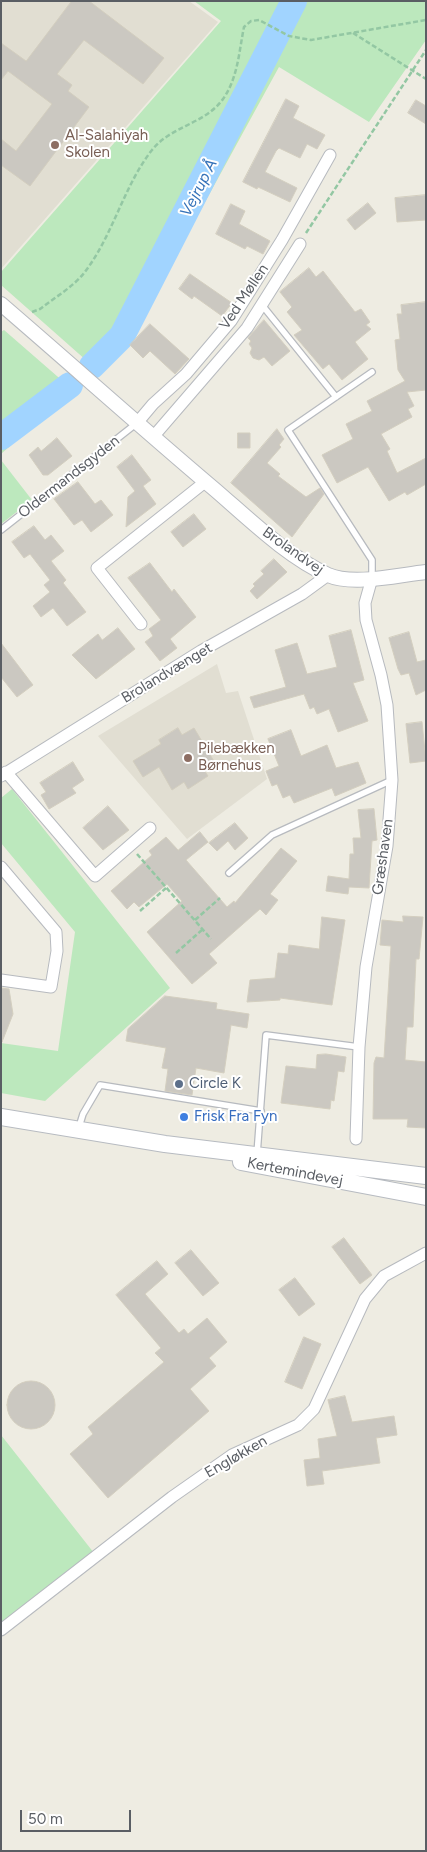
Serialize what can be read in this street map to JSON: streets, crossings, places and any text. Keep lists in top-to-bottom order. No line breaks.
{"streets":{"main road":["Kertemindevej"],"street":["Ved Møllen","Brolandvej","Brolandvænget","Græshaven","Engløkken"],"lane":["Oldermandsgyden"]},"crossings":[["Ved Møllen","Oldermandsgyden"],["Ved Møllen","Brolandvej"],["Oldermandsgyden","Brolandvej"],["Brolandvej","Brolandvænget"],["Brolandvej","Græshaven"]],"water":["Vejrup Å"],"places":["Al-Salahiyah Skolen","Pilebækken Børnehus","Circle K","Frisk Fra Fyn"],"scale_bar":"50 m"}
